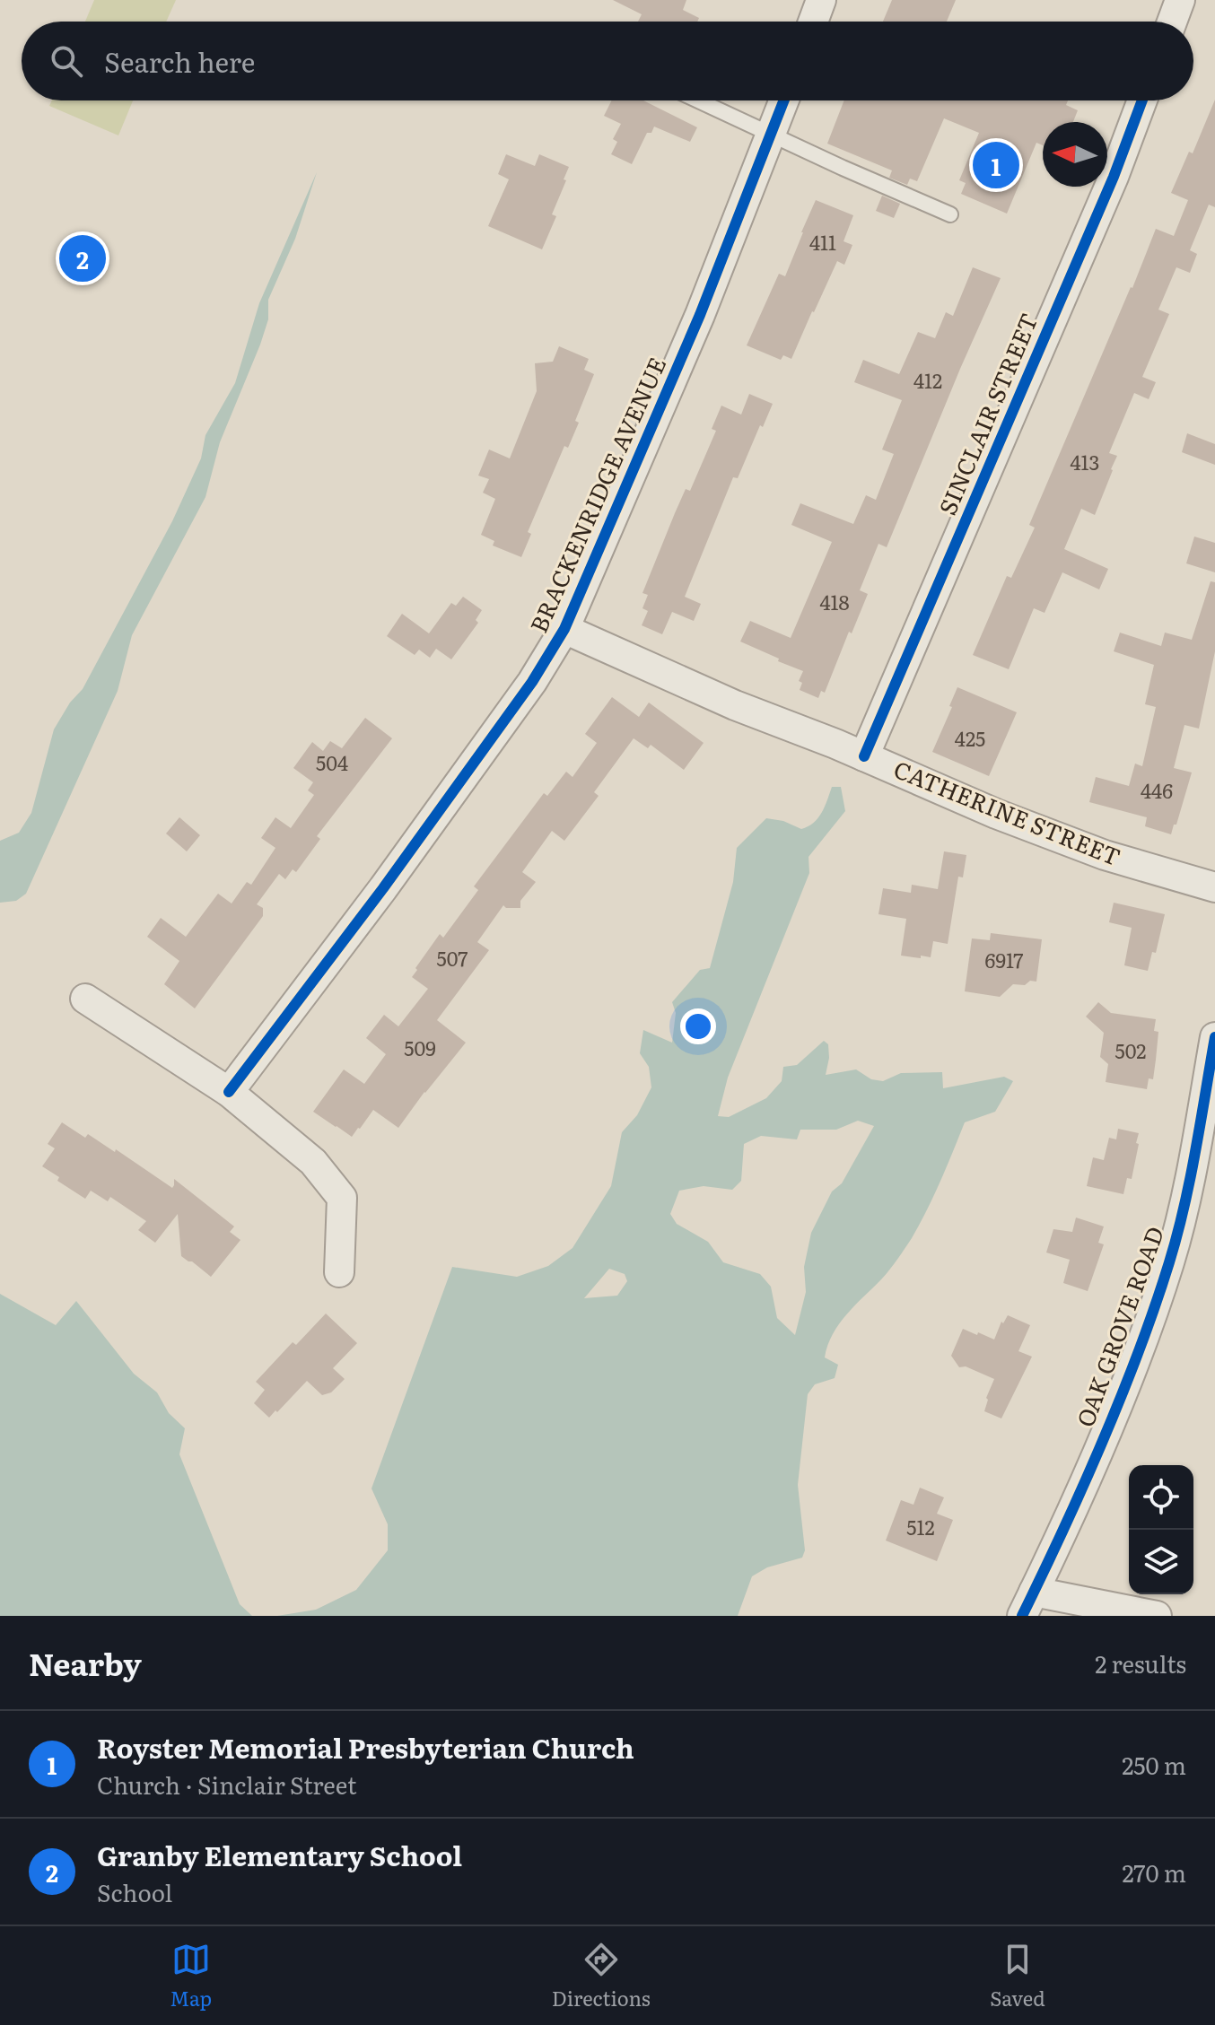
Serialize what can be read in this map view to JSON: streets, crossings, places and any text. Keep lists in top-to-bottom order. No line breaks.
{"streets":{"street":["SINCLAIR STREET","BRACKENRIDGE AVENUE","CATHERINE STREET","OAK GROVE ROAD"]},"crossings":[["SINCLAIR STREET","CATHERINE STREET"],["BRACKENRIDGE AVENUE","CATHERINE STREET"]],"house_numbers":["411","412","413","418","425","504","446","507","6917","509","502","512"],"north":"left","page":{"search":"Search here","pins":["1","2"],"heading":["Nearby","2 results"],"list":[{"mark":"1","name":"Royster Memorial Presbyterian Church","note":"Church · Sinclair Street","value":"250 m"},{"mark":"2","name":"Granby Elementary School","note":"School","value":"270 m"}],"nav":["Map","Directions","Saved"]}}
